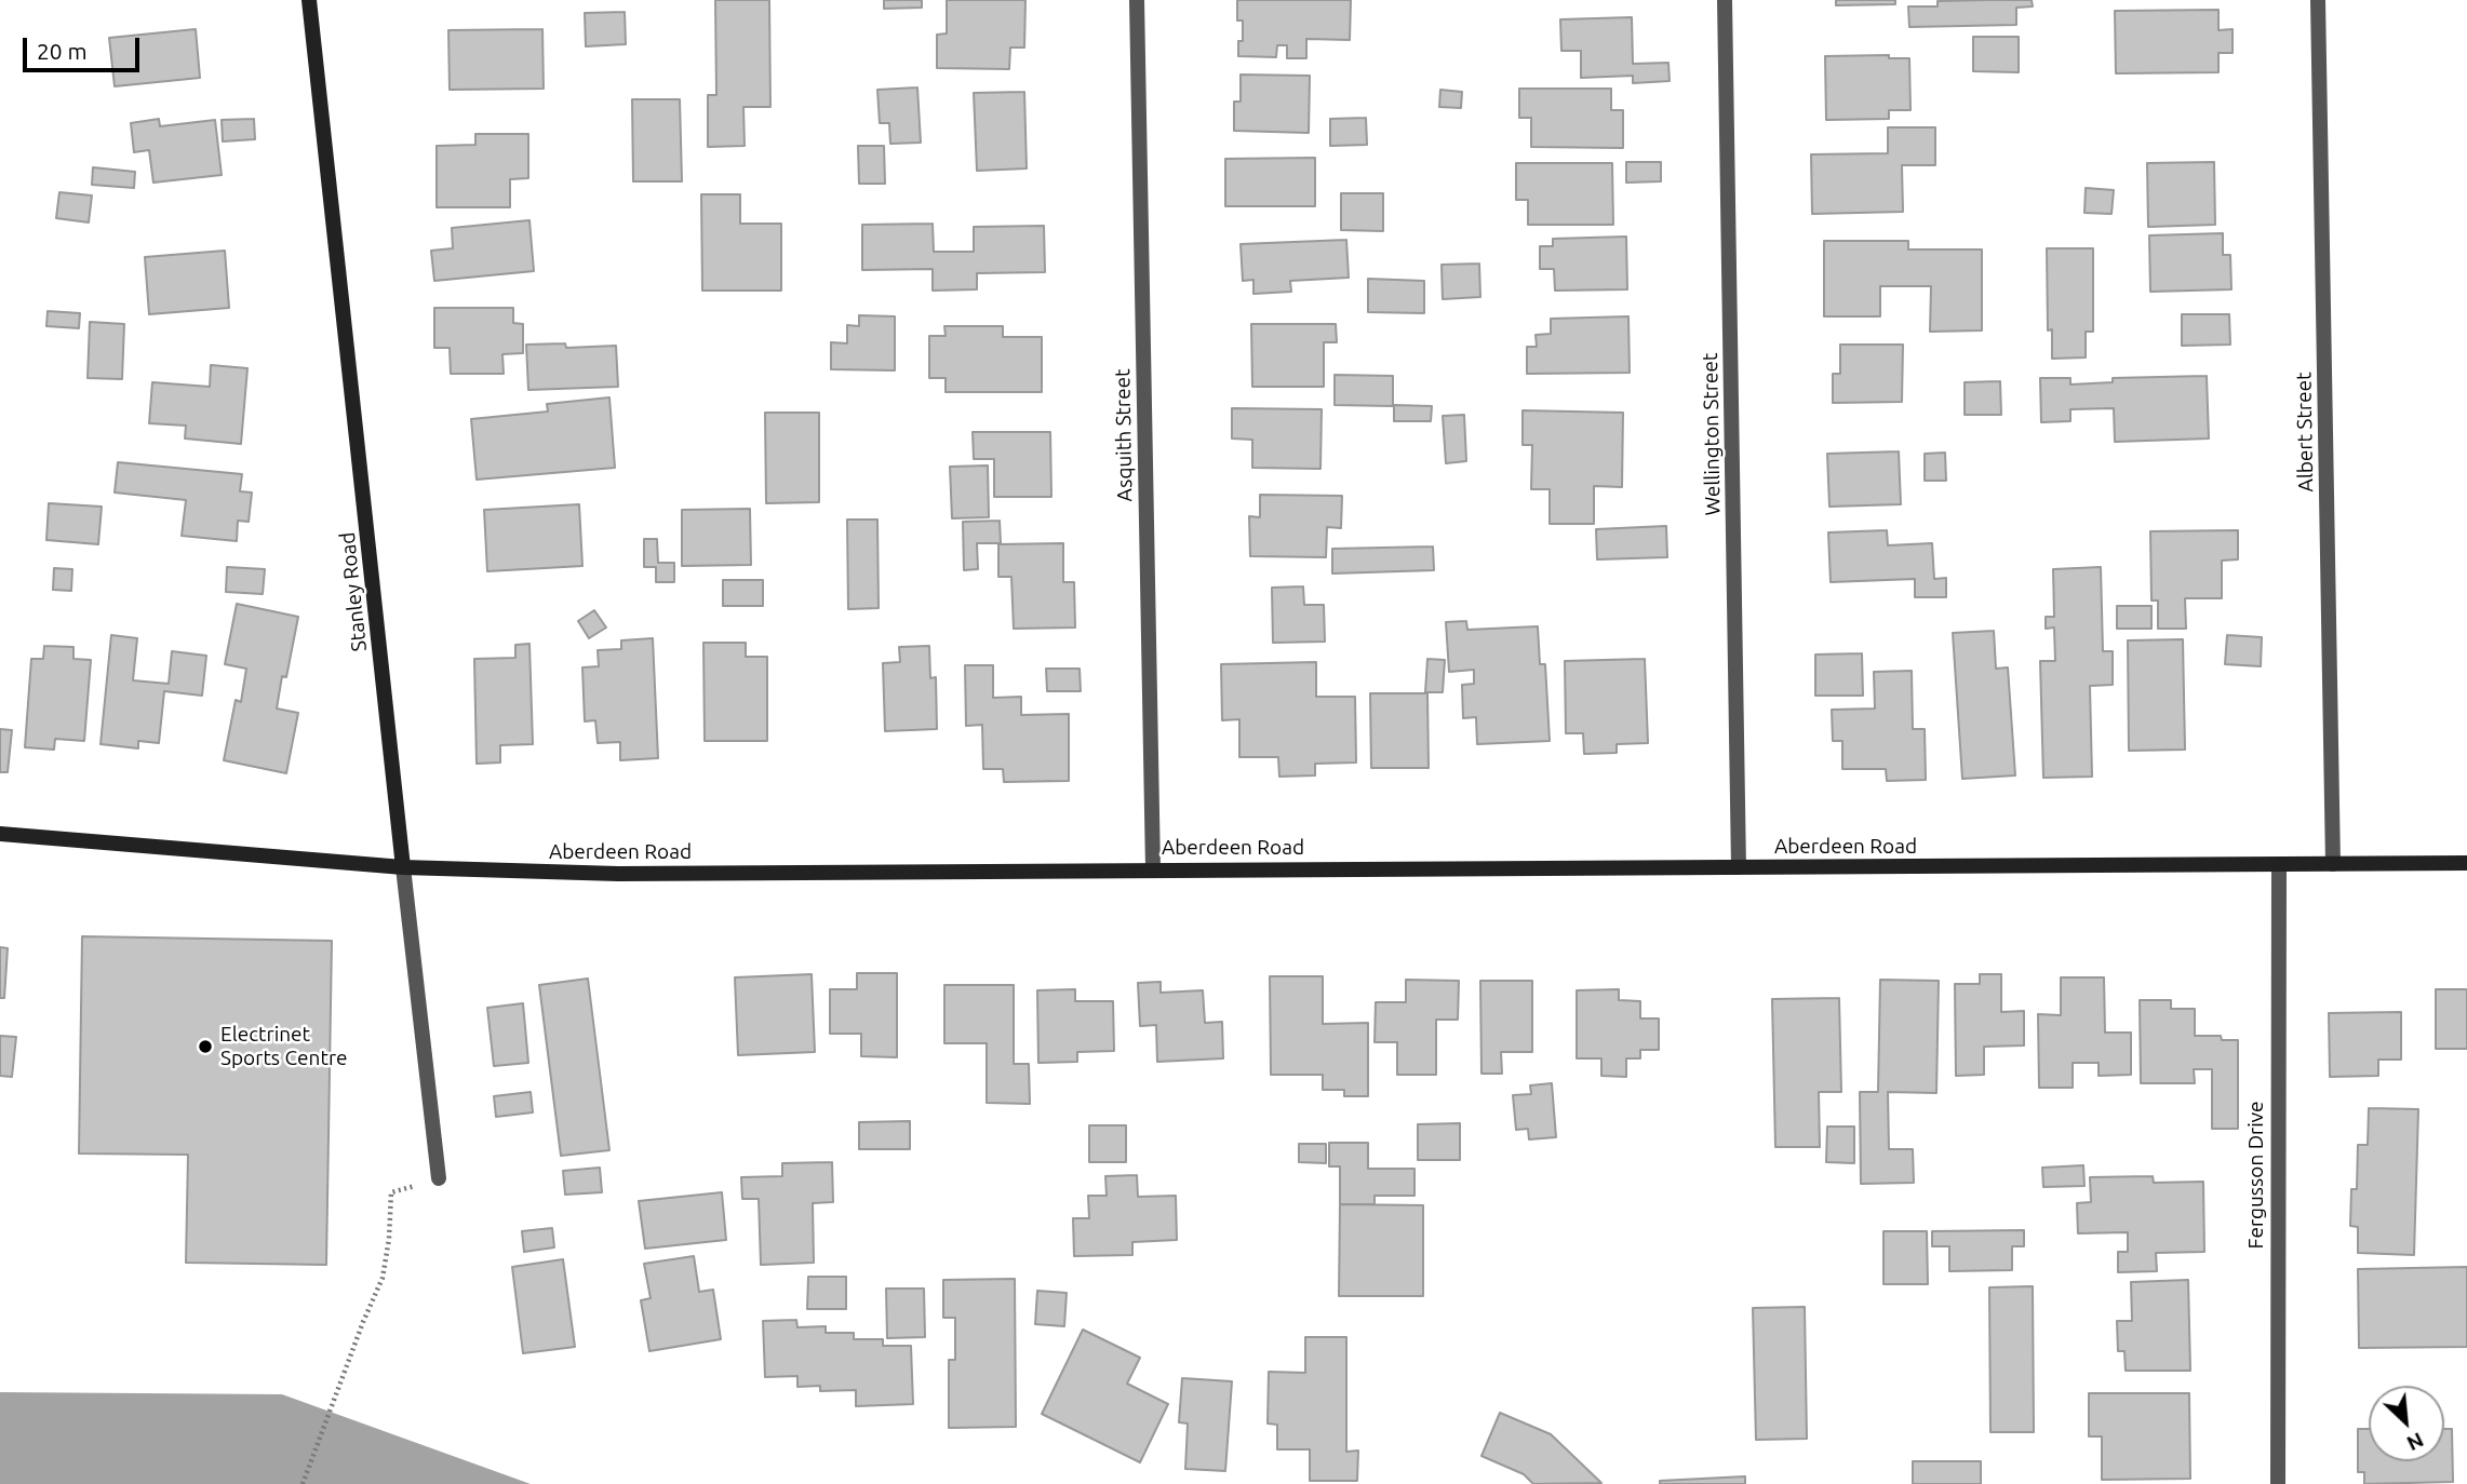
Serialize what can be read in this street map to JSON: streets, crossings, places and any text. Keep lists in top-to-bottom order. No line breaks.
{"streets":{"street":["Albert Street","Wellington Street","Asquith Street","Stanley Road","Aberdeen Road","Fergusson Drive"]},"crossings":[["Albert Street","Aberdeen Road"],["Wellington Street","Aberdeen Road"],["Asquith Street","Aberdeen Road"],["Stanley Road","Aberdeen Road"],["Aberdeen Road","Fergusson Drive"]],"places":["Electrinet Sports Centre"],"scale_bar":"20 m","north":"bottom right"}
